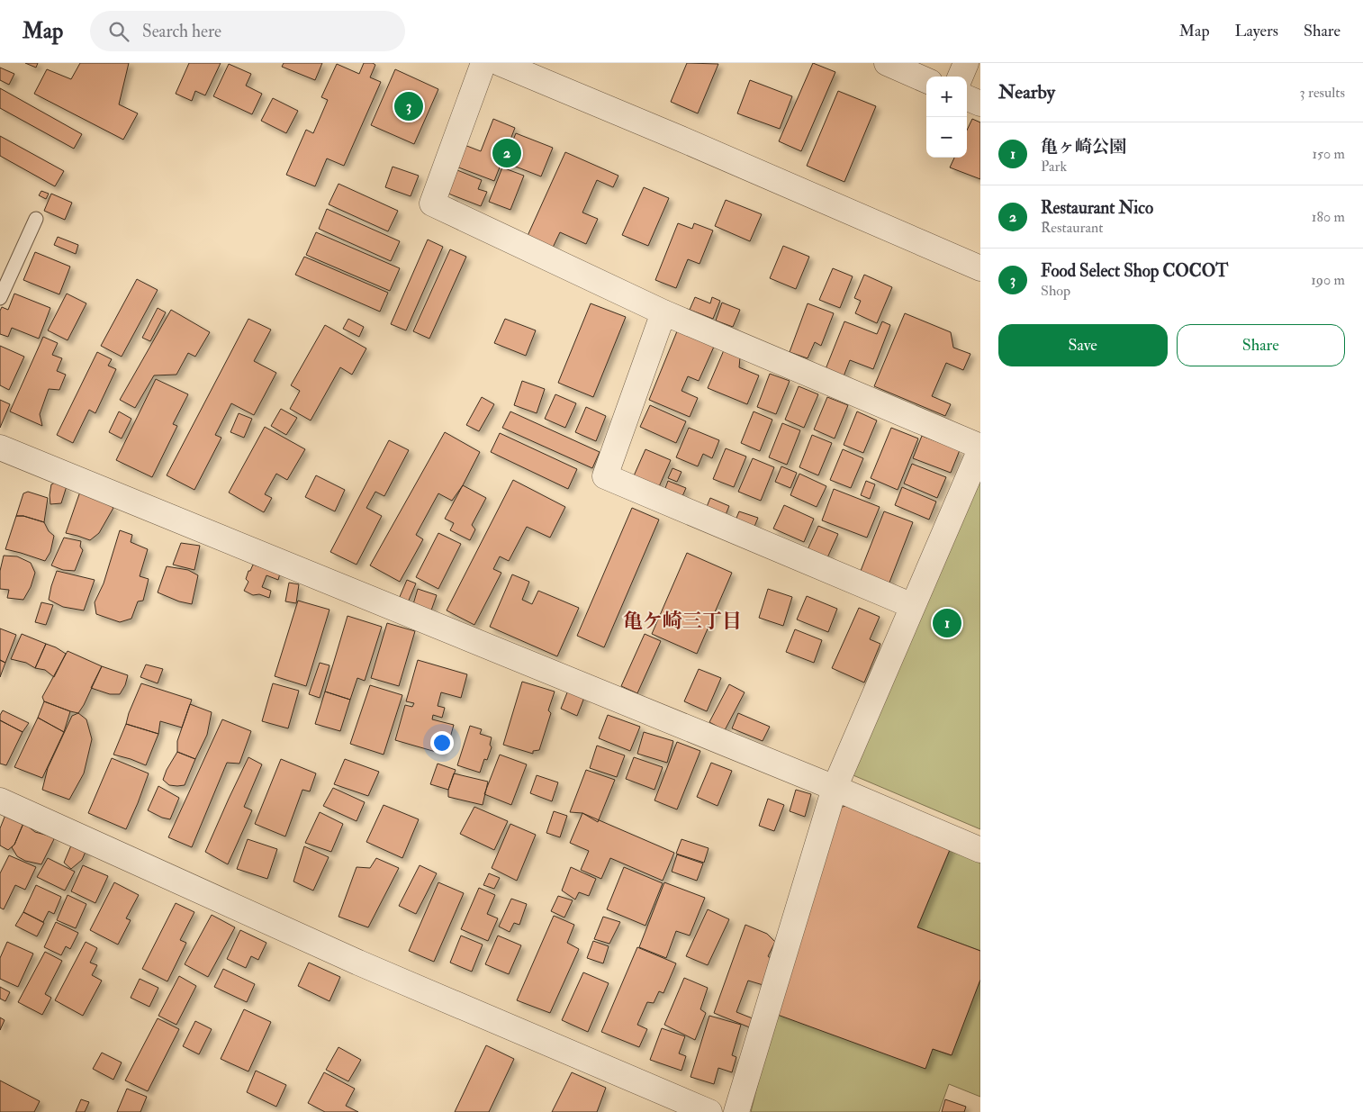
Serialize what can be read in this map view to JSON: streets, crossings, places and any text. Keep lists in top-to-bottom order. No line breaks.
{"districts":["亀ケ崎三丁目"],"page":{"header":"Map","search":"Search here","nav":["Map","Layers","Share"],"heading":["Nearby","3 results"],"map_buttons":["+","−"],"pins":["3","2","1"],"list":[{"mark":"1","name":"亀ヶ崎公園","note":"Park","value":"150 m"},{"mark":"2","name":"Restaurant Nico","note":"Restaurant","value":"180 m"},{"mark":"3","name":"Food Select Shop COCOT","note":"Shop","value":"190 m"}],"buttons":["Save","Share"]}}
